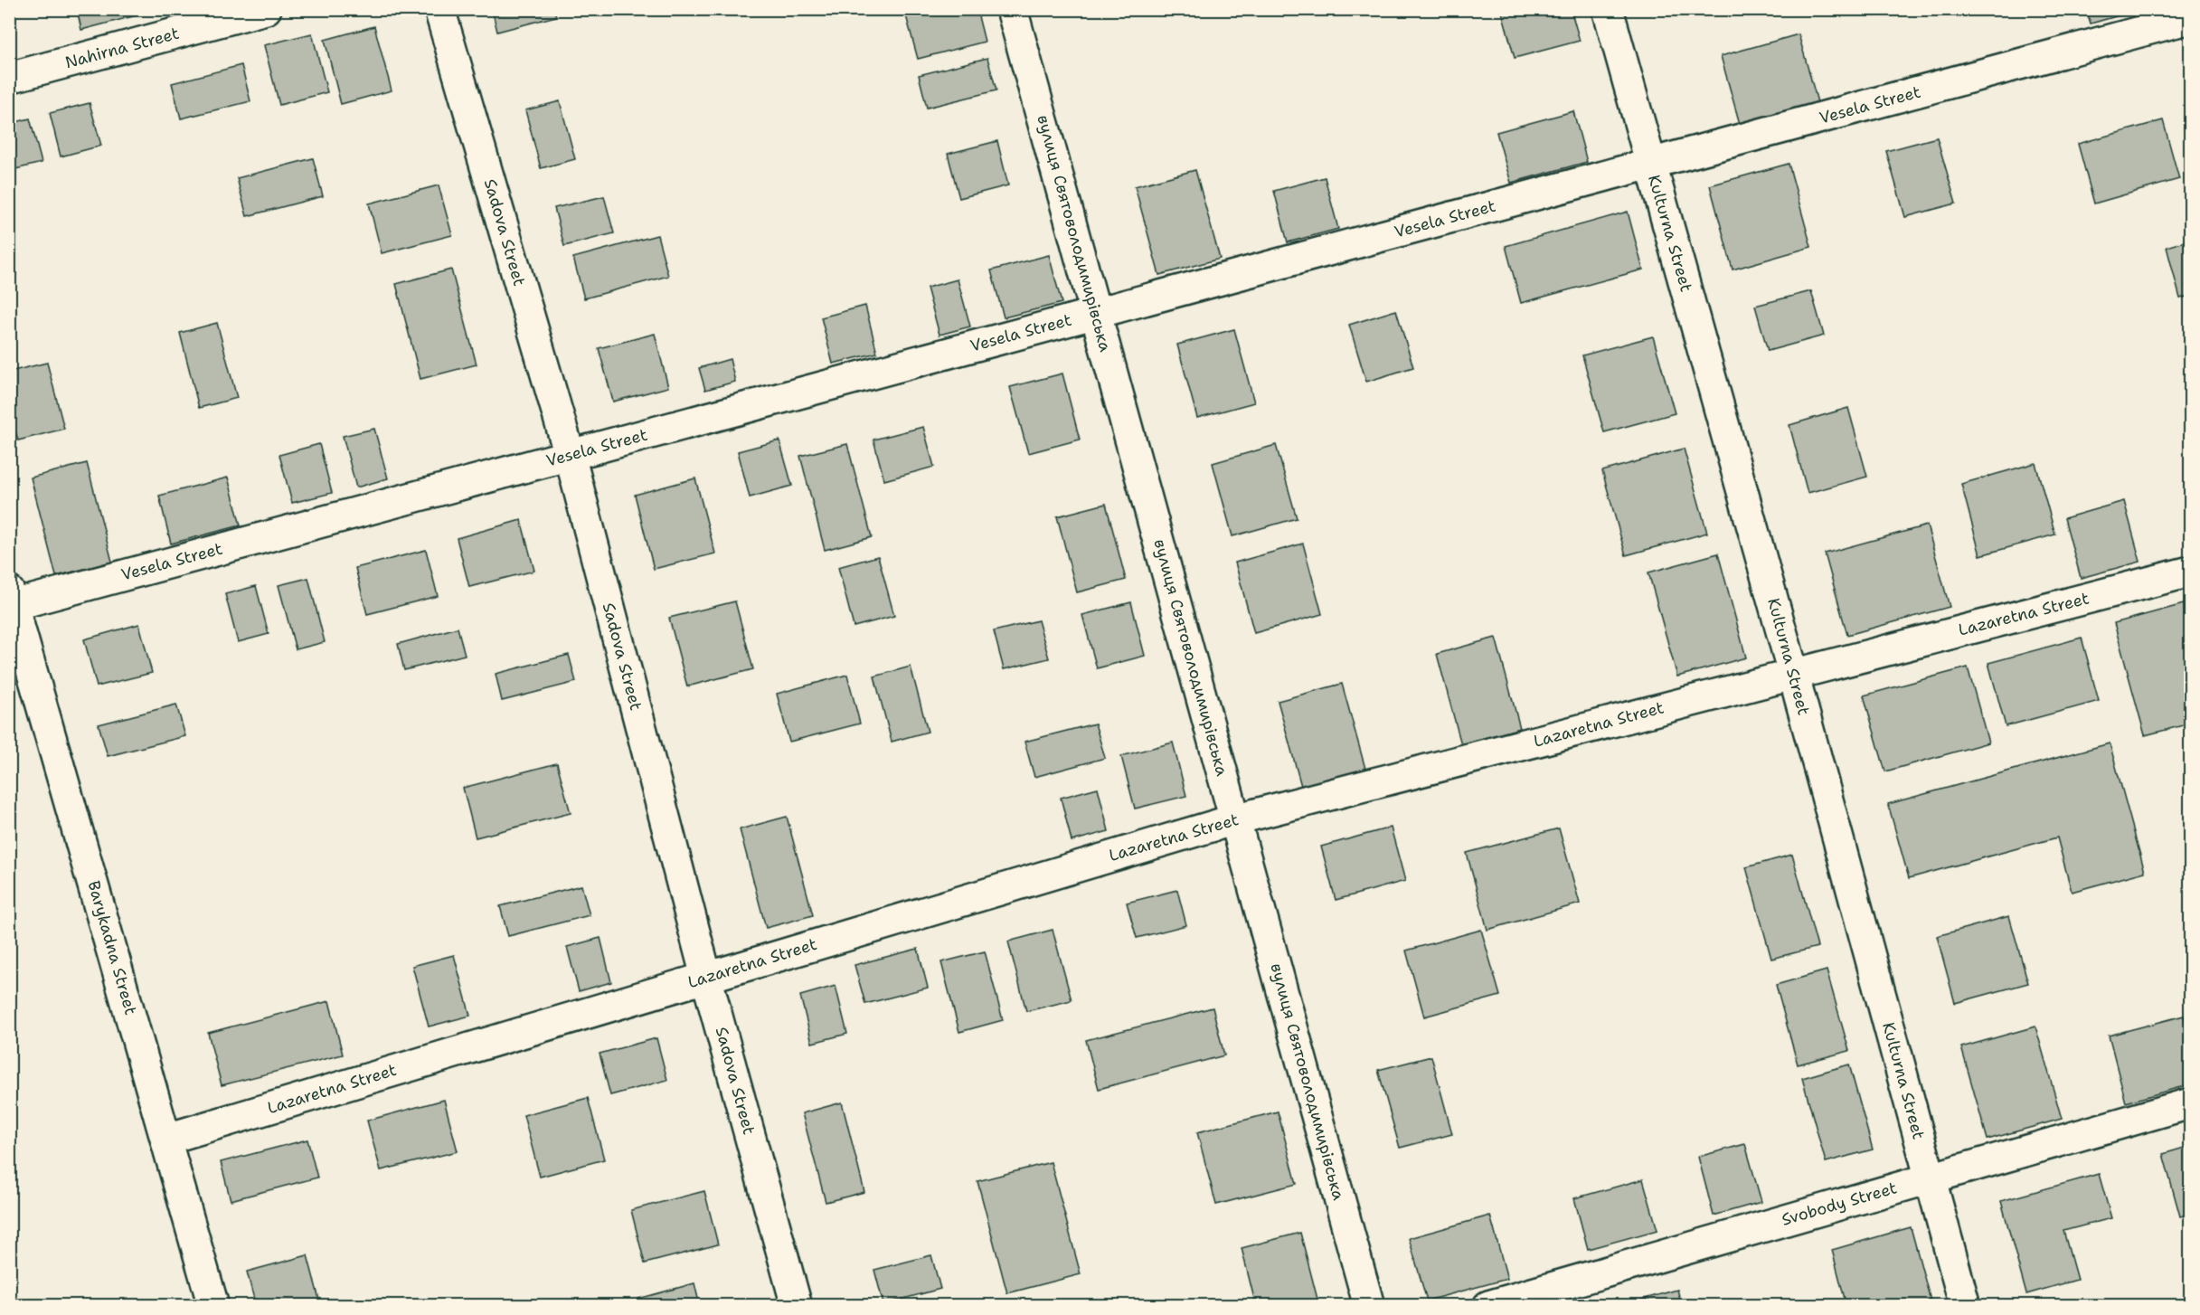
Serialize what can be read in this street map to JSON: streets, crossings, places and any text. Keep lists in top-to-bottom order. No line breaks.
{"streets":{"street":["Nahirna Street","Vesela Street","Sadova Street","вулиця Святоволодимирівська","Kulturna Street","Lazaretna Street","Barykadna Street","Svobody Street"]},"crossings":[["Vesela Street","Sadova Street"],["Vesela Street","вулиця Святоволодимирівська"],["Vesela Street","Kulturna Street"],["Vesela Street","Barykadna Street"],["Sadova Street","Lazaretna Street"],["вулиця Святоволодимирівська","Lazaretna Street"],["Kulturna Street","Lazaretna Street"],["Kulturna Street","Svobody Street"],["Lazaretna Street","Barykadna Street"]]}
